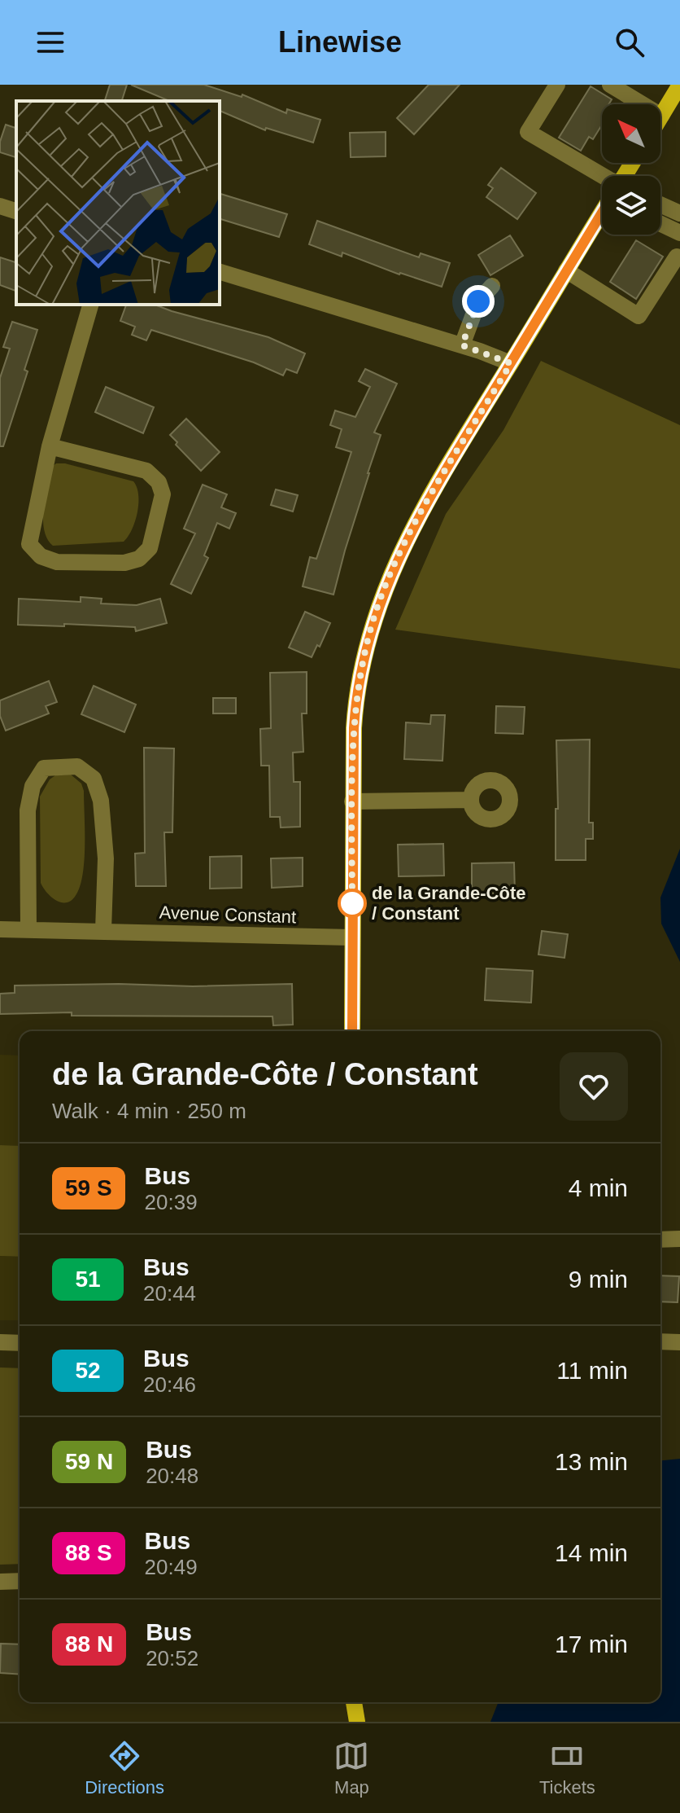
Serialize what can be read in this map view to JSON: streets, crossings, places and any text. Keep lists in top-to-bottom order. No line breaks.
{"streets":{"street":["Avenue Constant"]},"places":["de la Grande-Côte / Constant"],"north":"top left","page":{"header":"Linewise","heading":["de la Grande-Côte / Constant","Walk · 4 min · 250 m"],"list":[{"mark":"59 S","name":"Bus","note":"20:39","value":"4 min"},{"mark":"51","name":"Bus","note":"20:44","value":"9 min"},{"mark":"52","name":"Bus","note":"20:46","value":"11 min"},{"mark":"59 N","name":"Bus","note":"20:48","value":"13 min"},{"mark":"88 S","name":"Bus","note":"20:49","value":"14 min"},{"mark":"88 N","name":"Bus","note":"20:52","value":"17 min"}],"tabs":["Directions","Map","Tickets"]}}
